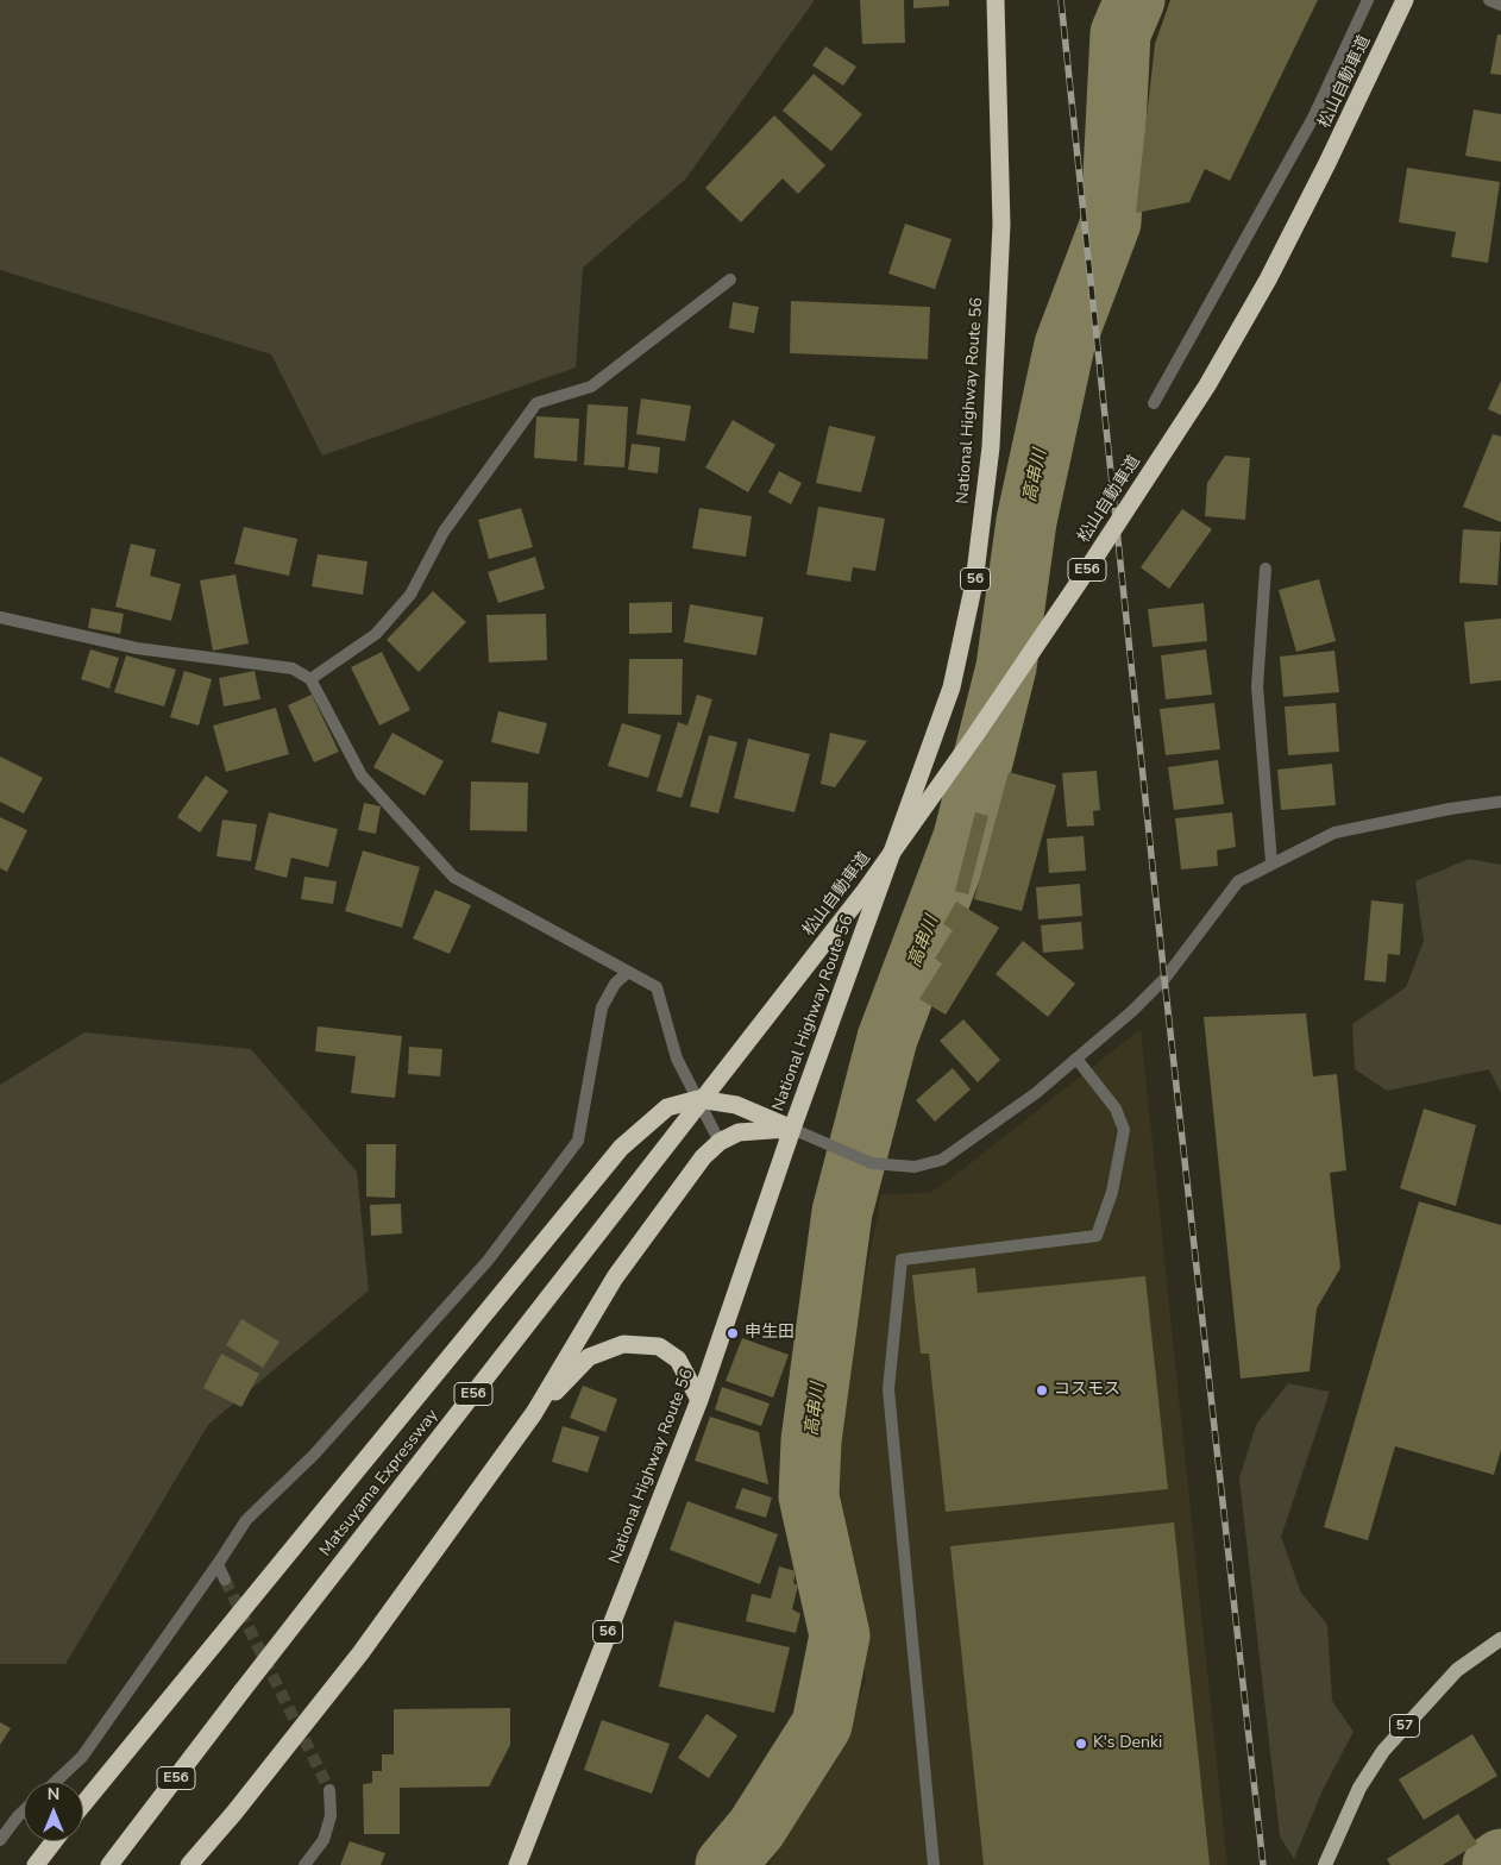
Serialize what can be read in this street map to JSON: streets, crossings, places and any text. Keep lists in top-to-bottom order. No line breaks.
{"streets":{"highway":["松山自動車道","National Highway Route 56","E56","56","Matsuyama Expressway"],"main road":["57"]},"crossings":[["松山自動車道","Matsuyama Expressway"]],"water":["高串川"],"places":["申生田","コスモス","K's Denki"],"north":"top"}
